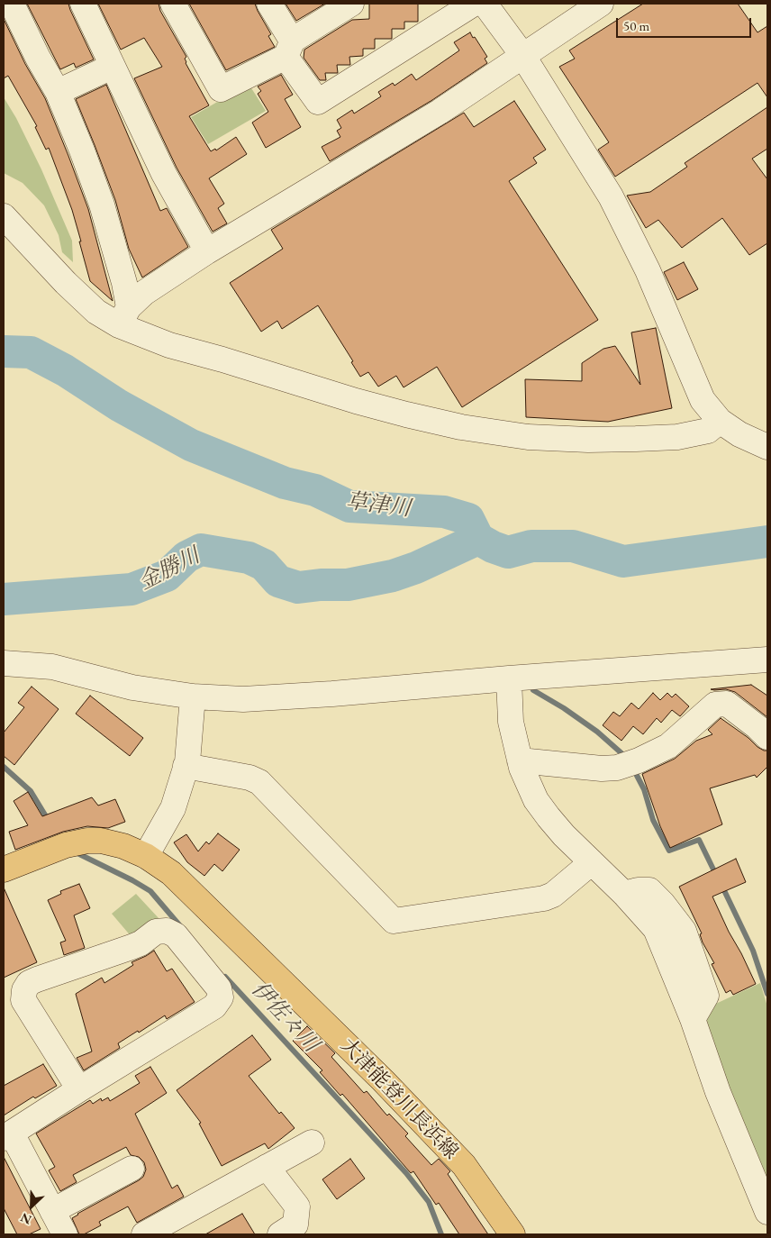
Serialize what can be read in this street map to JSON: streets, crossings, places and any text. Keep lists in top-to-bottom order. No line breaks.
{"streets":{"main road":["大津能登川長浜線"]},"water":["草津川","金勝川","伊佐々川"],"scale_bar":"50 m","north":"bottom left"}
